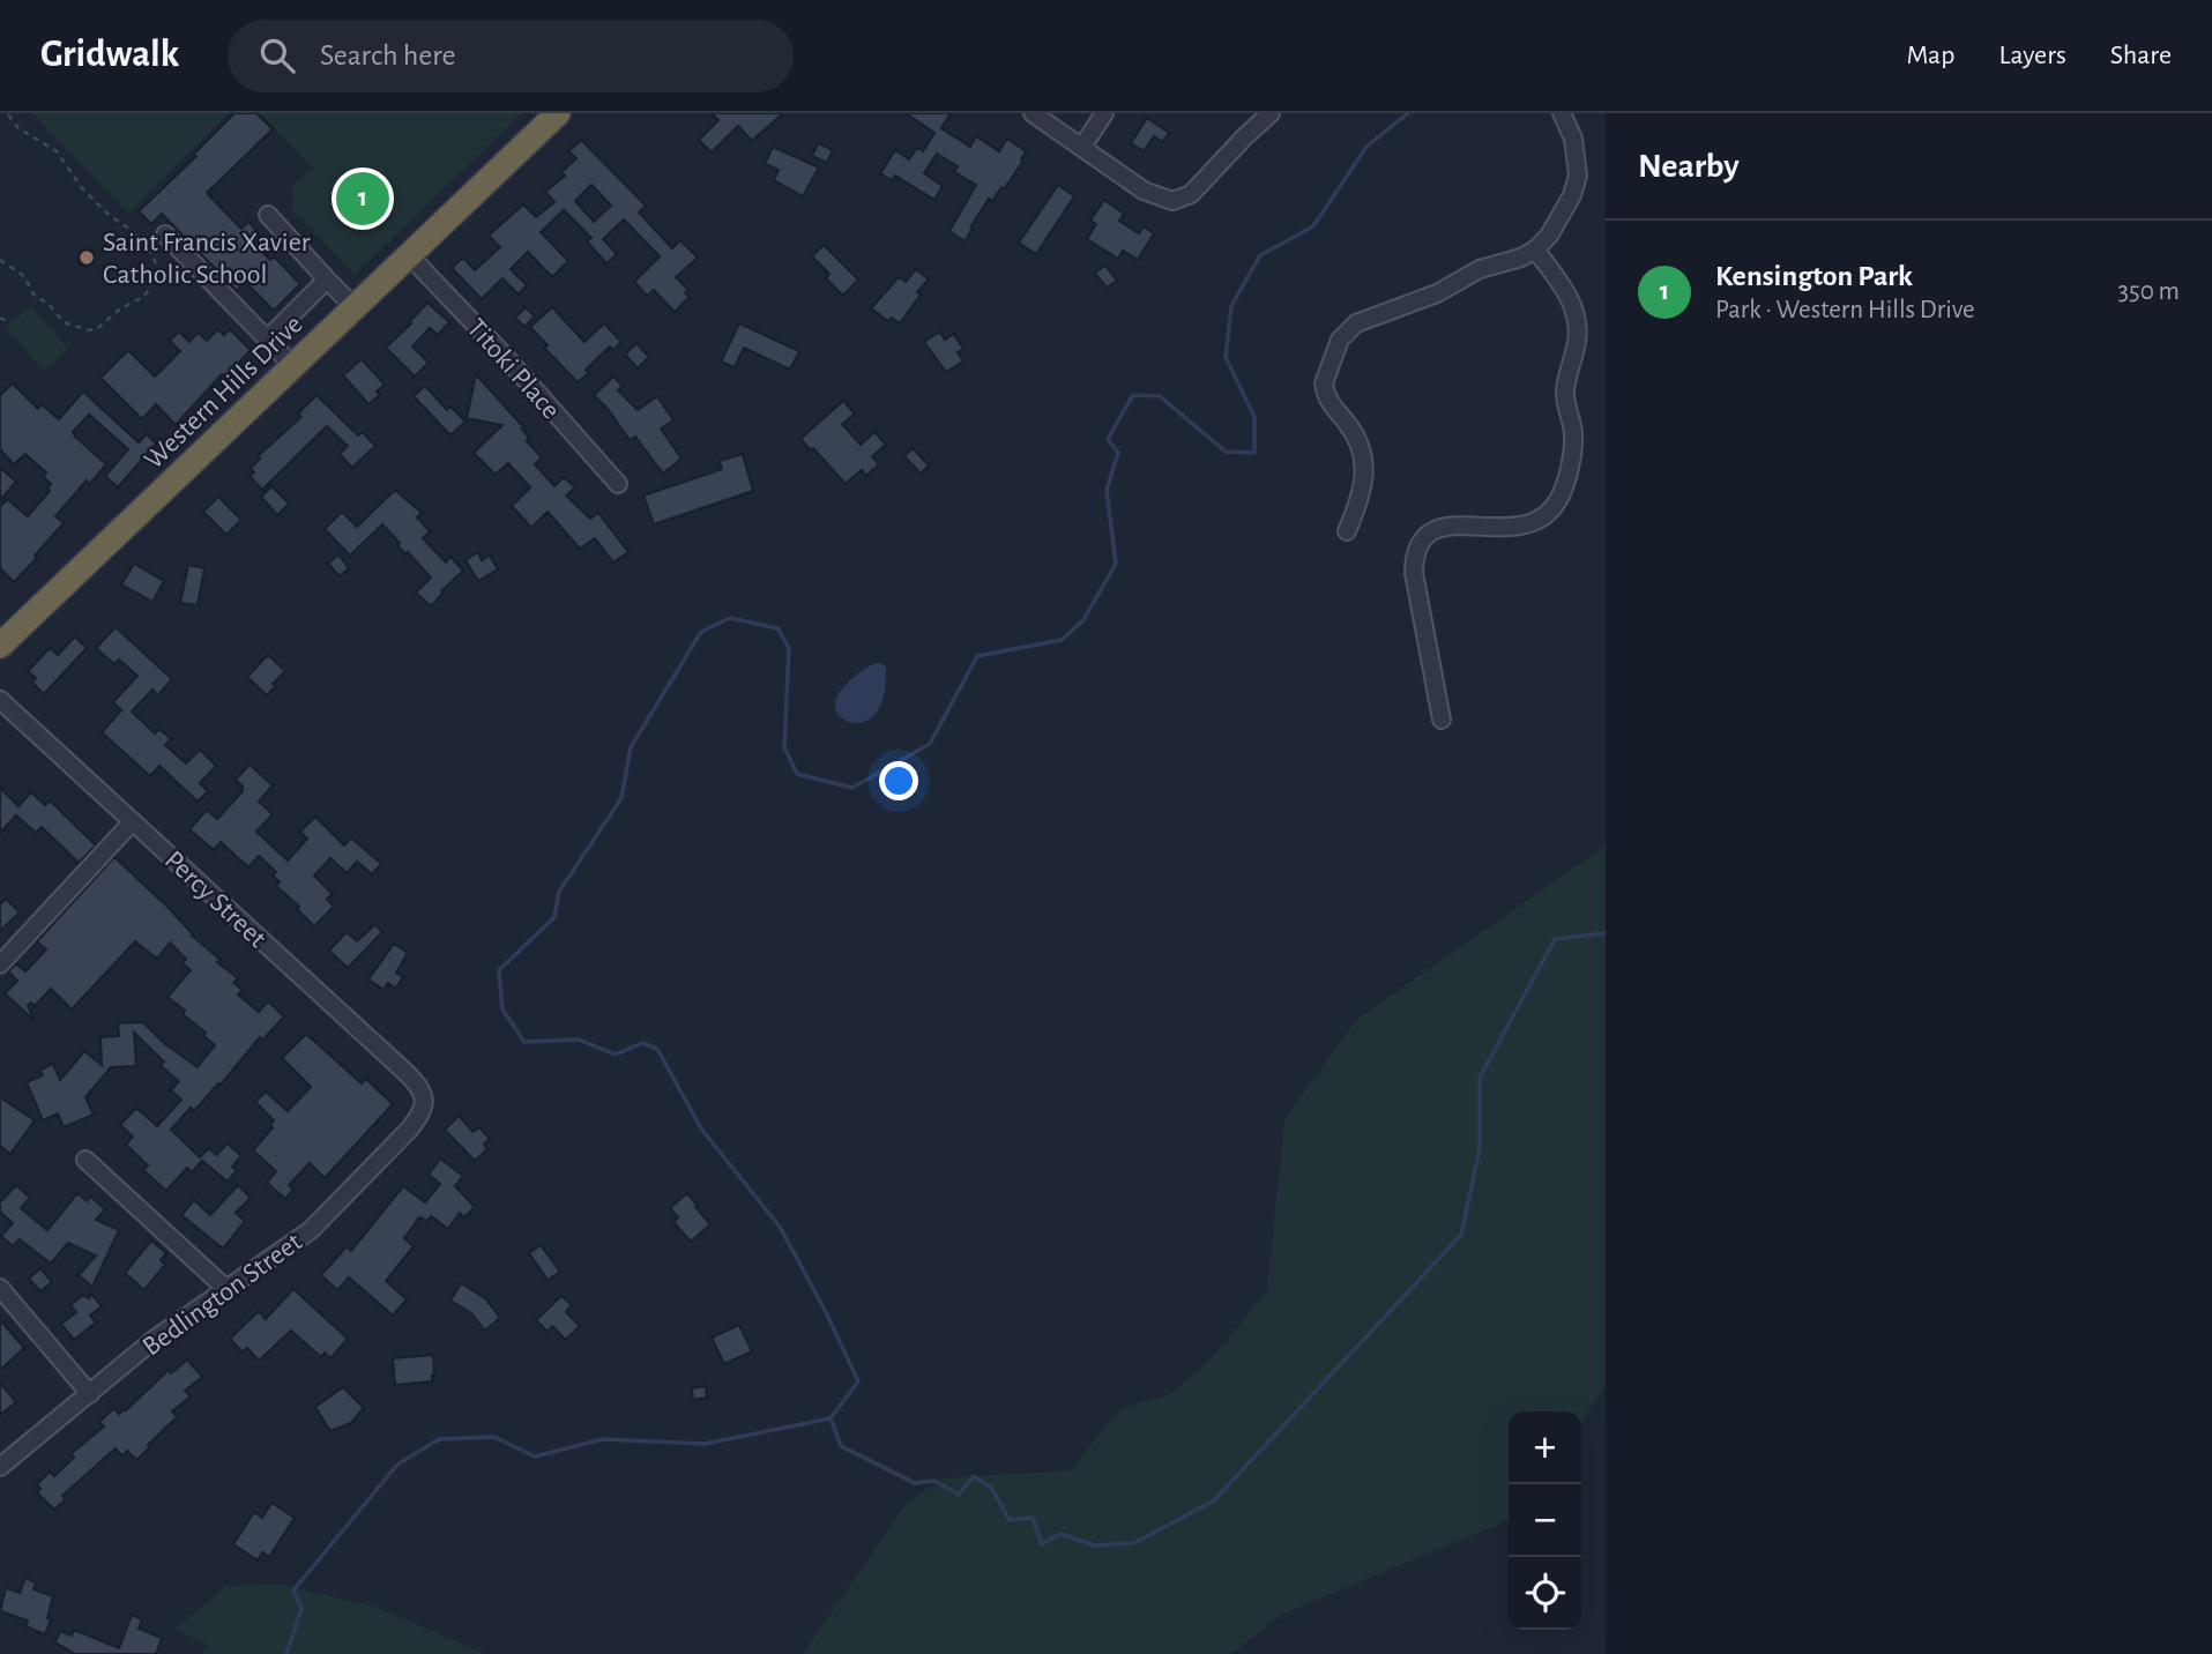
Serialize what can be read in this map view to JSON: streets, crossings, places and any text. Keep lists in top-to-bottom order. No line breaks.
{"streets":{"highway":["Western Hills Drive"],"street":["Titoki Place","Percy Street","Bedlington Street"]},"crossings":[["Titoki Place","Western Hills Drive"],["Percy Street","Bedlington Street"]],"places":["Saint Francis Xavier Catholic School"],"page":{"header":"Gridwalk","search":"Search here","nav":["Map","Layers","Share"],"heading":"Nearby","pins":"1","list":[{"mark":"1","name":"Kensington Park","note":"Park · Western Hills Drive","value":"350 m"}],"map_buttons":["+","−"]}}
